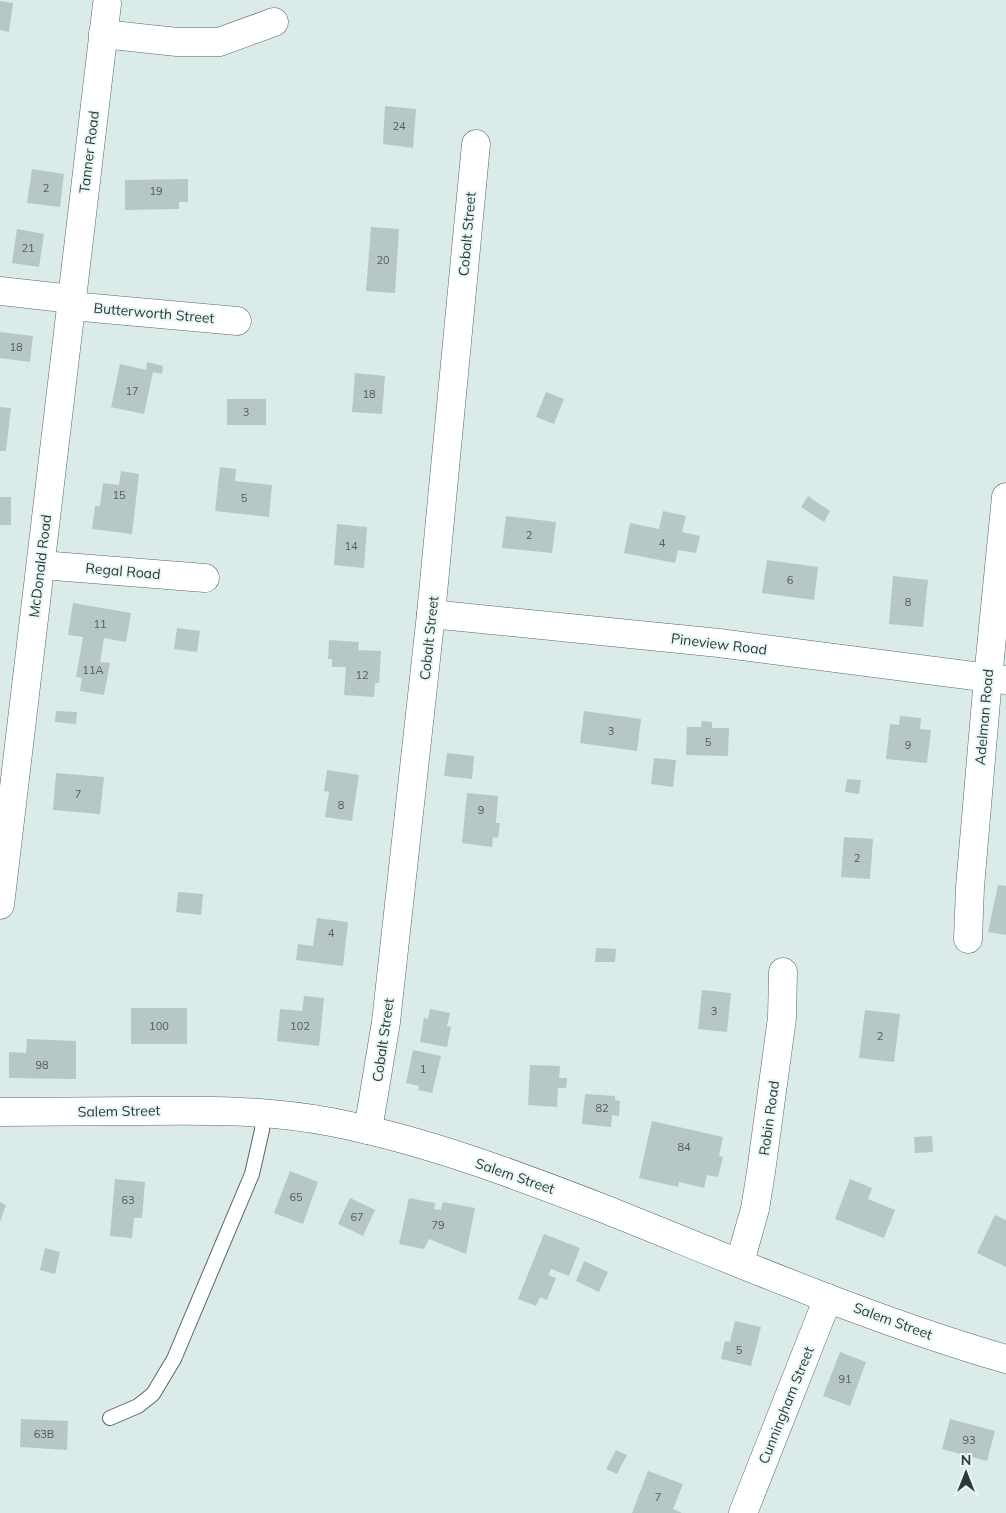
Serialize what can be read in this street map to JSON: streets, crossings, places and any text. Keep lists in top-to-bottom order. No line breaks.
{"streets":{"street":["Tanner Road","Cobalt Street","Butterworth Street","McDonald Road","Regal Road","Pineview Road","Adelman Road","Salem Street","Robin Road","Cunningham Street"]},"crossings":[["Tanner Road","Butterworth Street"],["Tanner Road","McDonald Road"],["Cobalt Street","Pineview Road"],["Cobalt Street","Salem Street"],["Butterworth Street","McDonald Road"],["McDonald Road","Regal Road"],["Pineview Road","Adelman Road"],["Salem Street","Robin Road"],["Salem Street","Cunningham Street"]],"house_numbers":["24","2","19","21","20","18","17","18","3","15","5","2","4","14","6","8","11","11A","12","3","5","9","7","8","9","2","4","3","100","102","2","98","1","82","84","65","63","67","79","5","91","63B","93","7"],"north":"top"}
